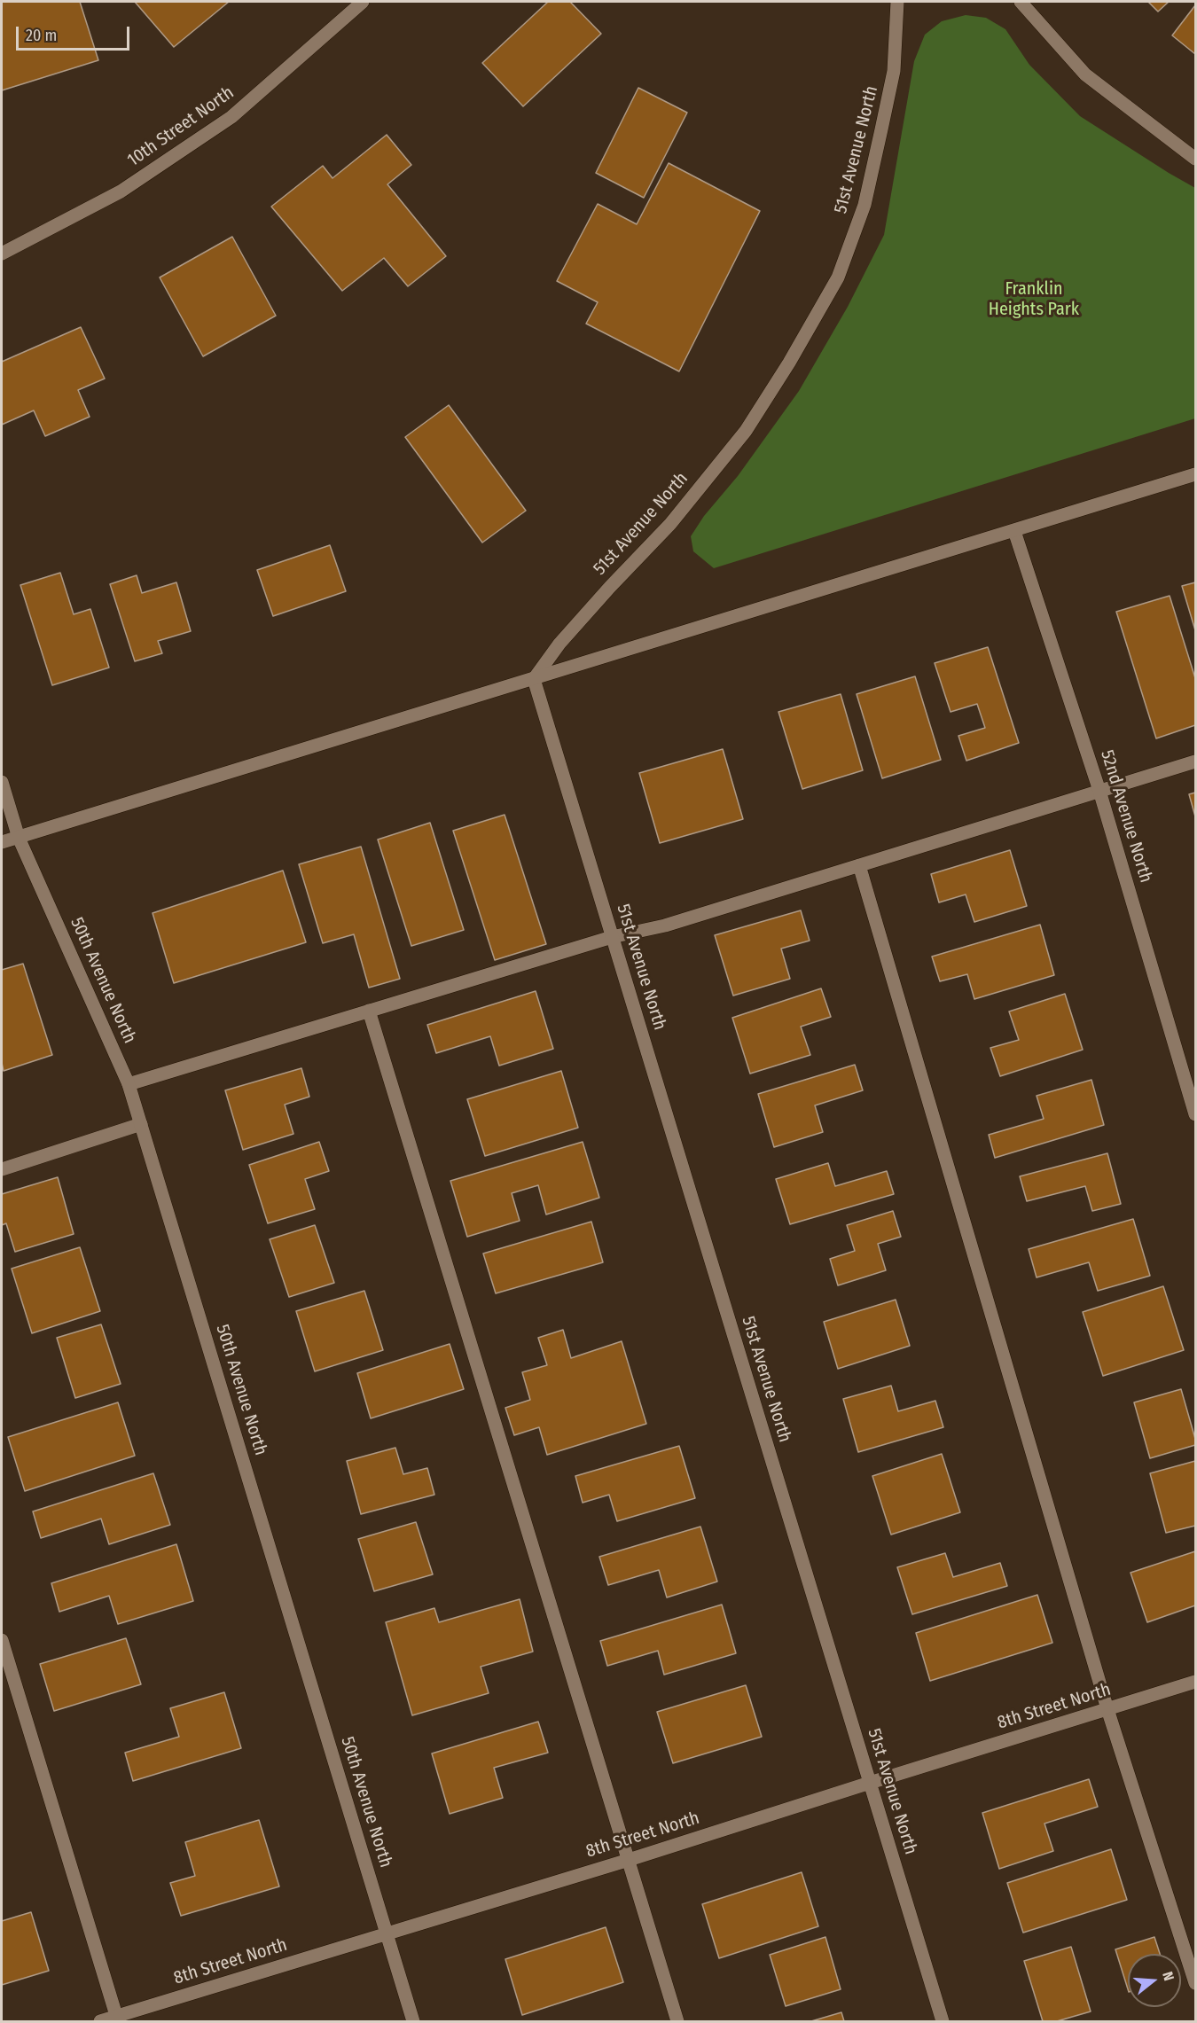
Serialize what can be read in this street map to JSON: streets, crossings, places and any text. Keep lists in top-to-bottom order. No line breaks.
{"streets":{"street":["10th Street North","51st Avenue North","52nd Avenue North","50th Avenue North","8th Street North"]},"crossings":[["51st Avenue North","8th Street North"],["50th Avenue North","8th Street North"]],"parks":["Franklin Heights Park"],"scale_bar":"20 m","north":"right"}
